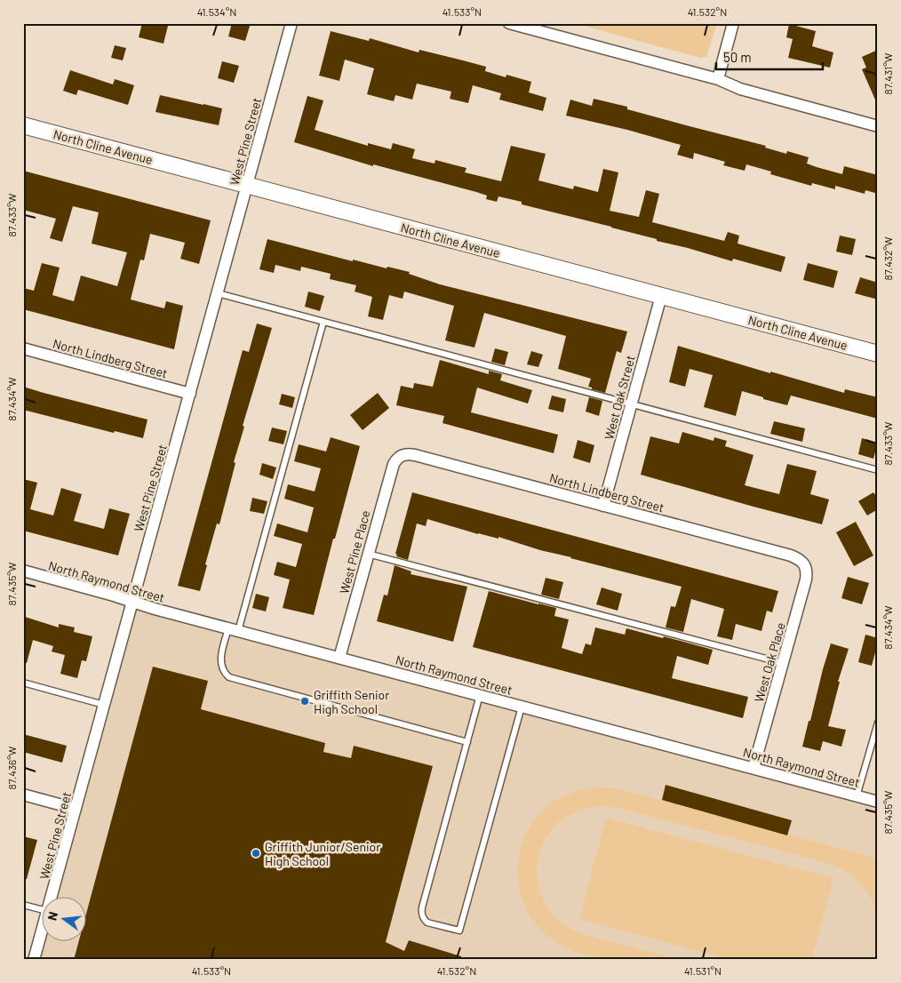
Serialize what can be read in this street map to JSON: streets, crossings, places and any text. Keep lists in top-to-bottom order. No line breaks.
{"streets":{"street":["West Pine Street","North Cline Avenue","North Lindberg Street","West Oak Street","West Pine Place","North Raymond Street","West Oak Place"]},"crossings":[["West Pine Street","North Cline Avenue"],["West Pine Street","North Lindberg Street"],["West Pine Street","North Raymond Street"],["North Cline Avenue","West Oak Street"],["North Lindberg Street","West Oak Street"],["North Lindberg Street","West Pine Place"],["North Lindberg Street","West Oak Place"],["West Pine Place","North Raymond Street"],["North Raymond Street","West Oak Place"]],"places":["Griffith Senior High School","Griffith Junior/Senior High School"],"scale_bar":"50 m","north":"left","coordinates":["41.534°N","41.533°N","41.532°N","87.431°W","87.433°W","87.432°W","87.434°W","87.435°W","87.436°W","41.531°N"]}
